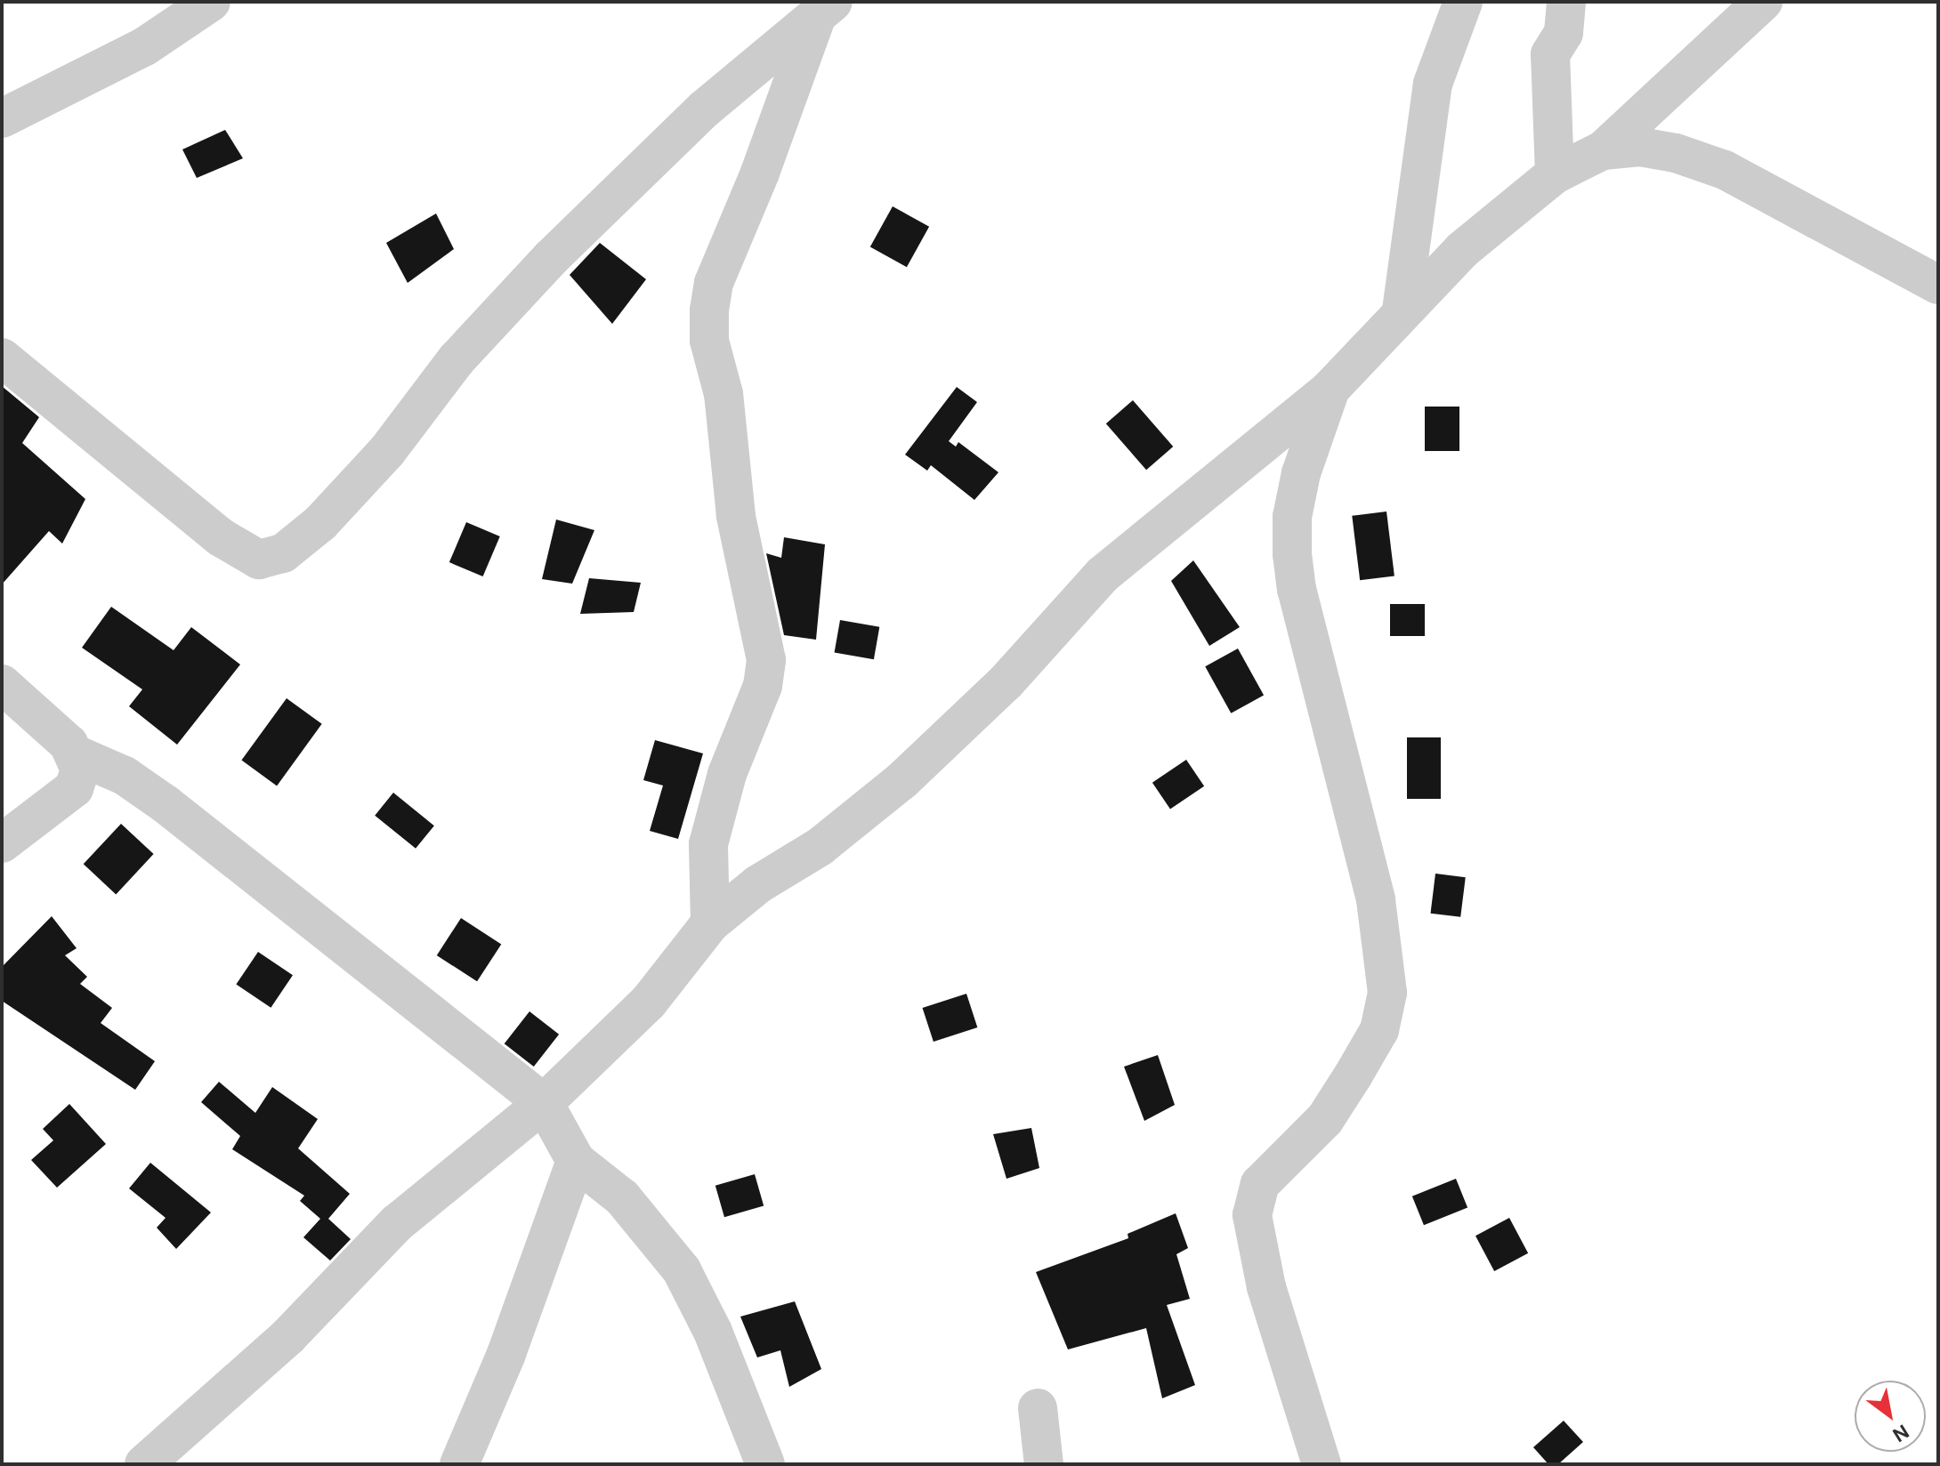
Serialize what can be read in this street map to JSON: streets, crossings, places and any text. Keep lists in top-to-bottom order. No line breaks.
{"north":"bottom right"}
